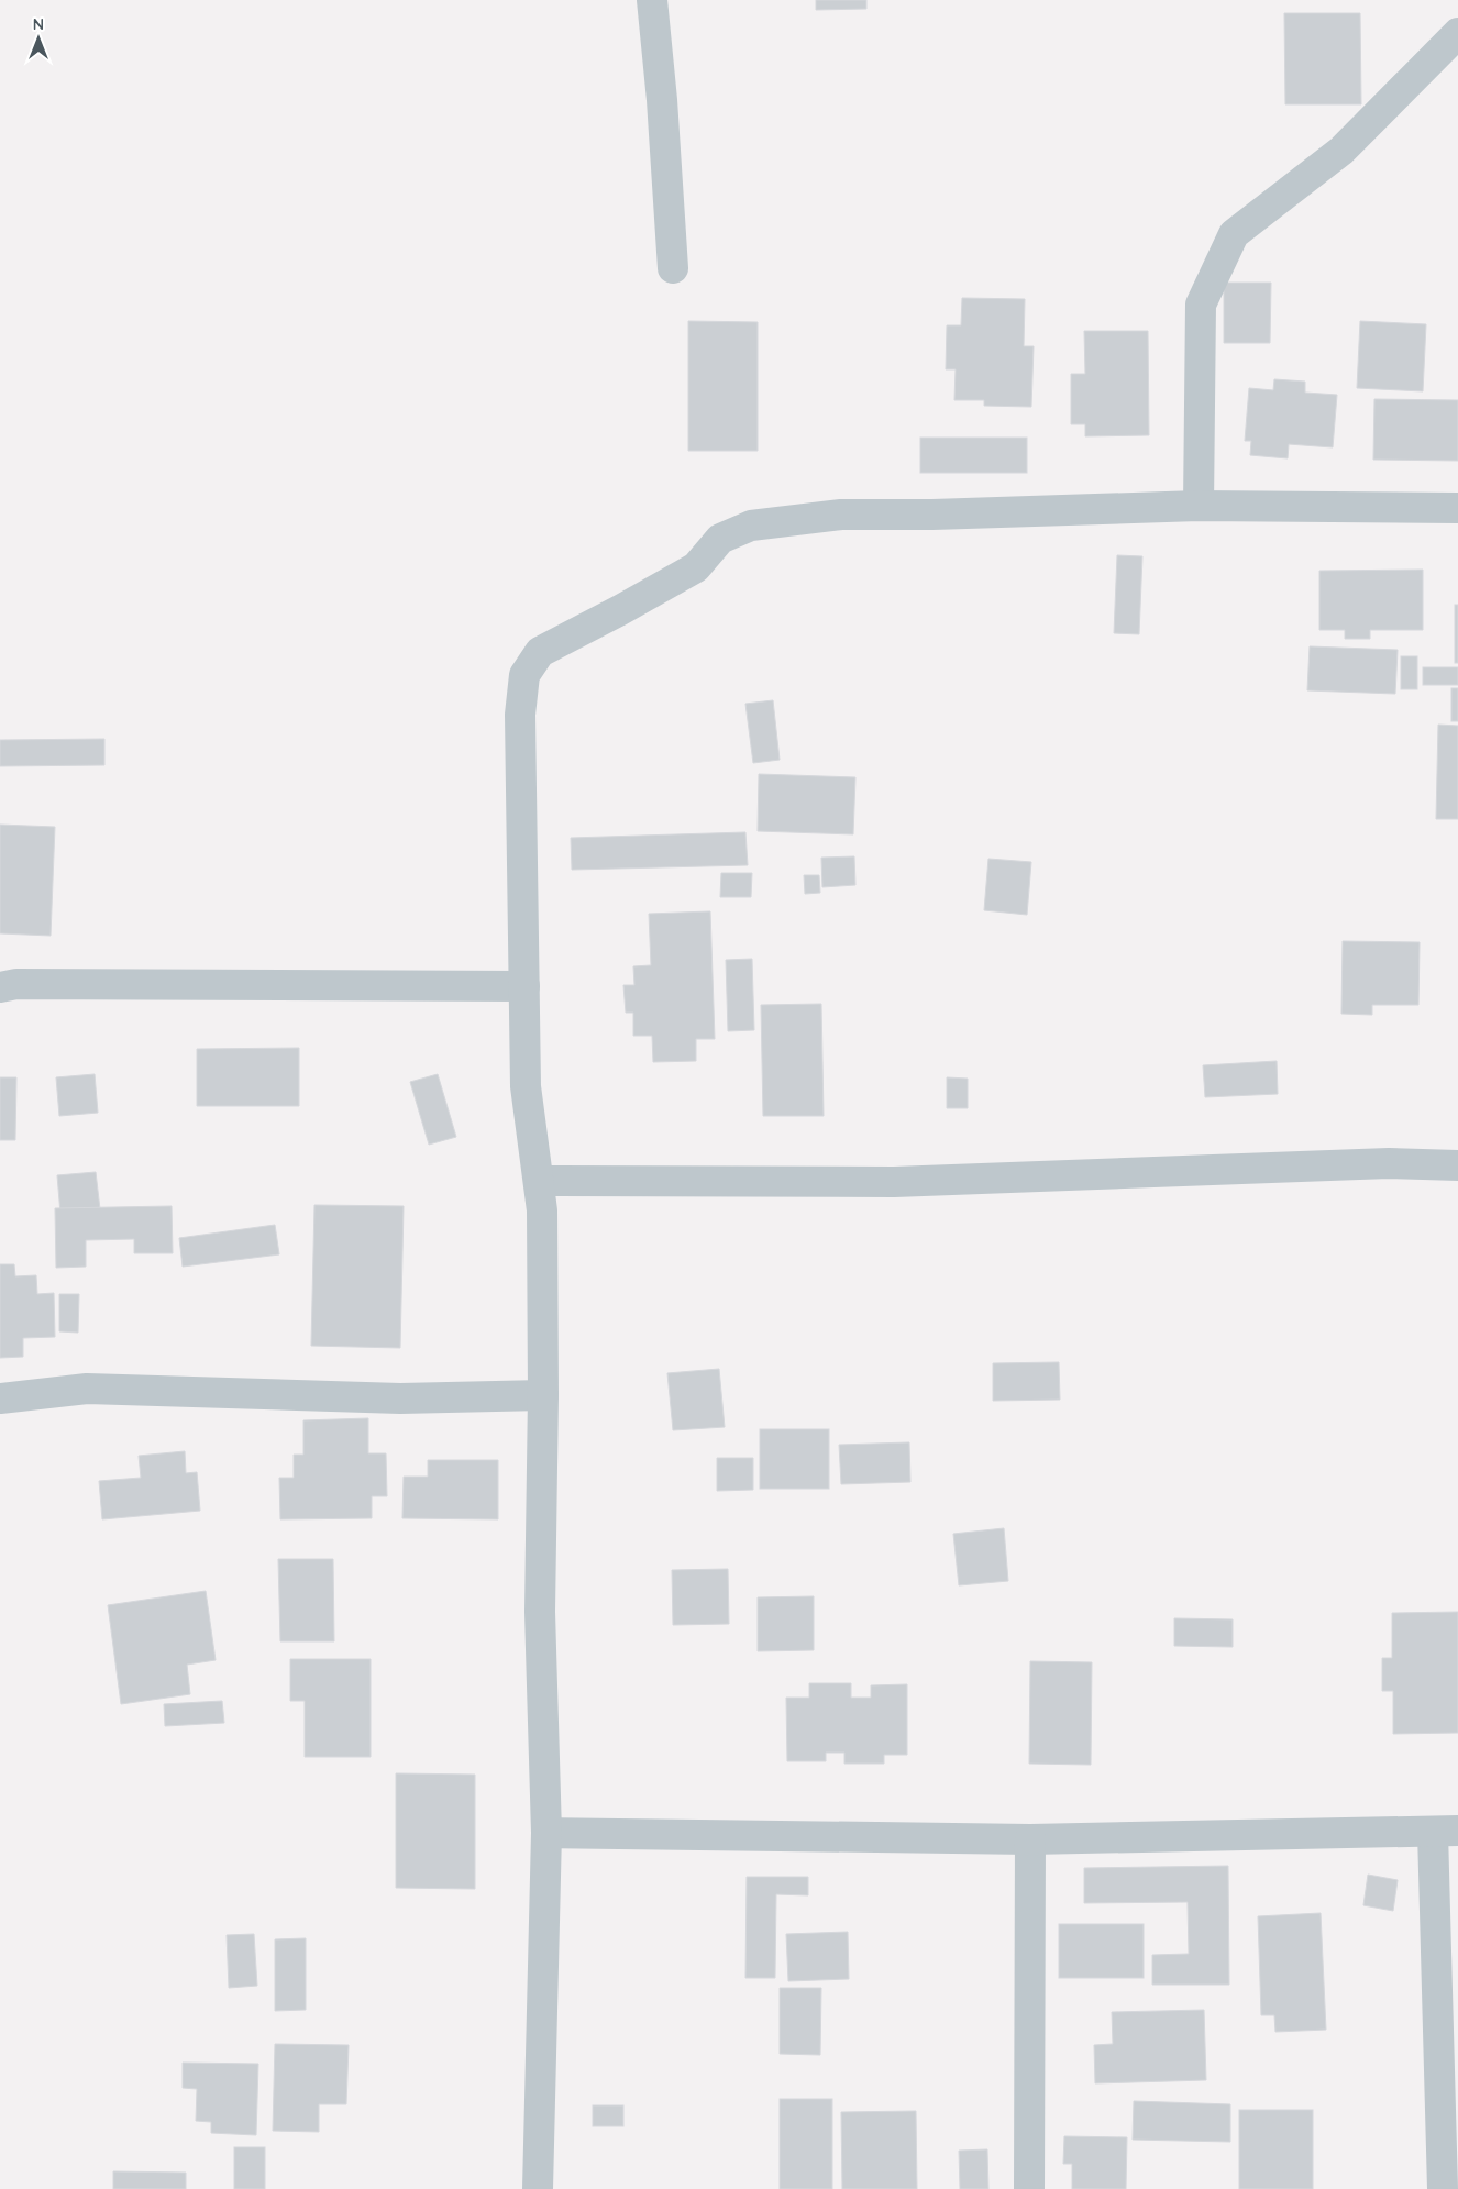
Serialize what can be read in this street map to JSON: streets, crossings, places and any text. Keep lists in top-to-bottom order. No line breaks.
{"north":"top"}
